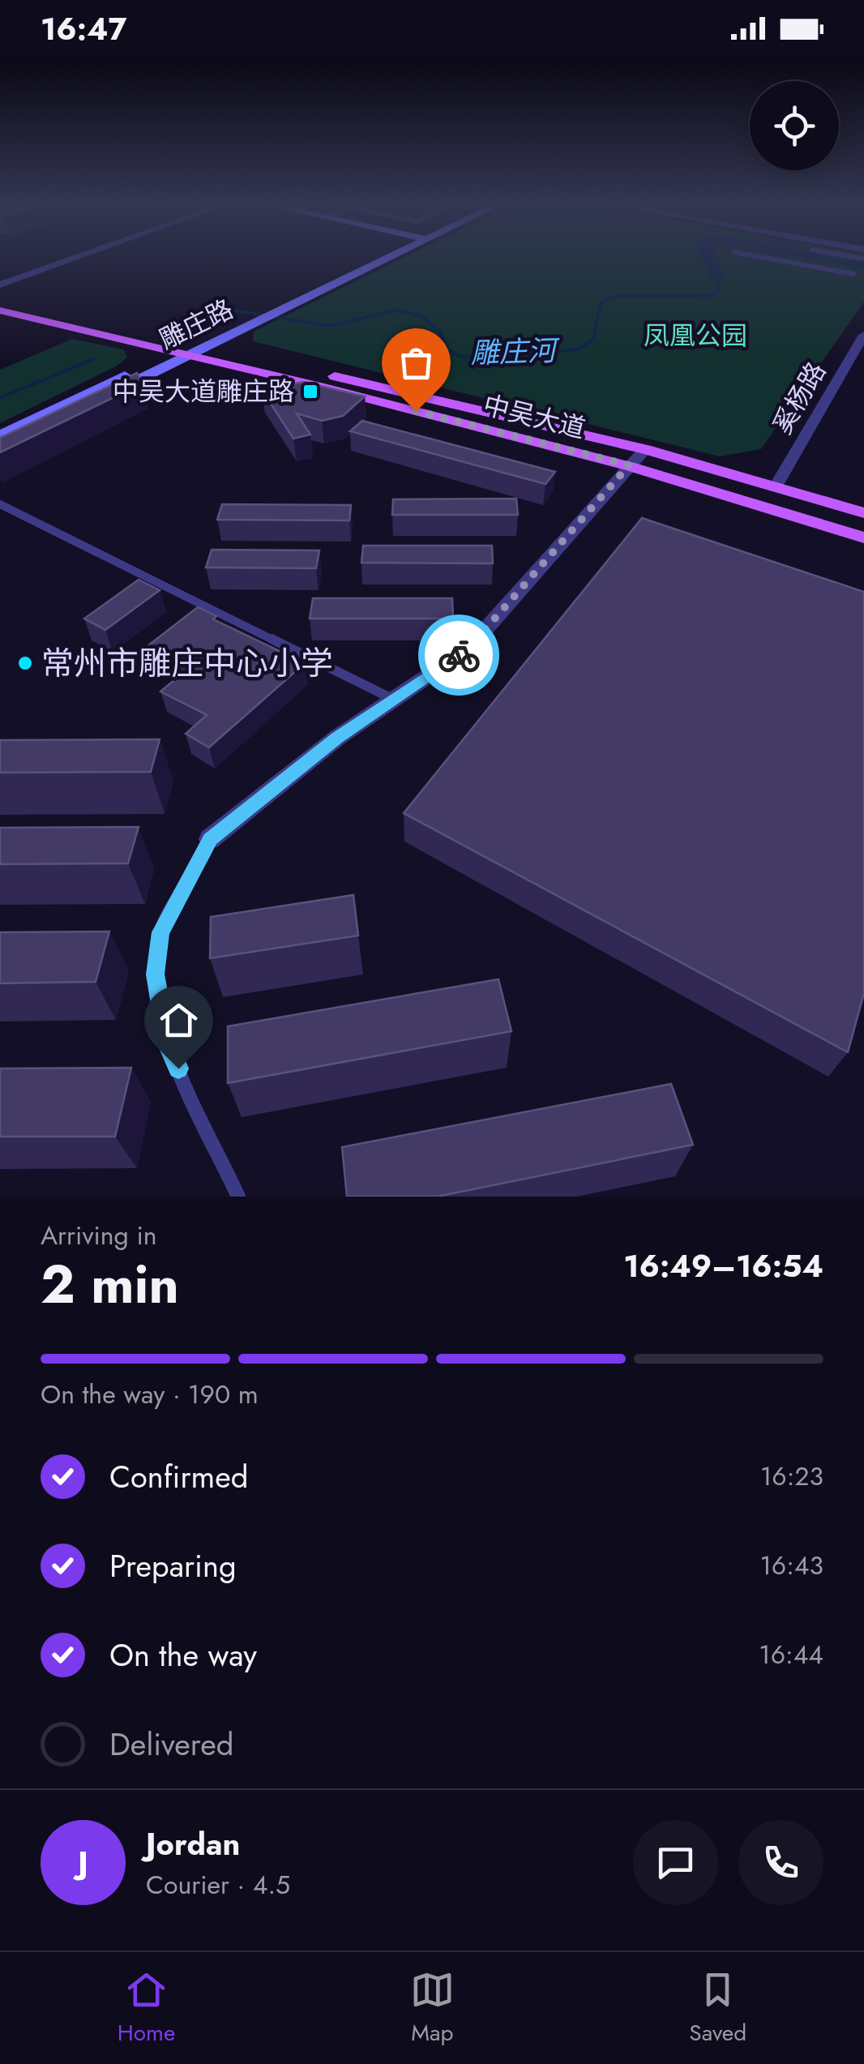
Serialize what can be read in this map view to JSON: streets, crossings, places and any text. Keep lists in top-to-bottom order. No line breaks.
{"streets":{"main road":["雕庄路","中吴大道"],"street":["奚杨路"]},"crossings":[["雕庄路","中吴大道"],["奚杨路","中吴大道"]],"water":["雕庄河"],"parks":["凤凰公园"],"places":{"transit":["中吴大道雕庄路"],"other":["常州市雕庄中心小学"]},"page":{"status":"16:47","heading":["2 min","Arriving in","16:49–16:54"],"panel":["Jordan","Courier · 4.5"],"bar":"On the way · 190 m","list":[["Confirmed","16:23"],["Preparing","16:43"],["On the way","16:44"],"Delivered"],"round":"J","tabs":["Home","Map","Saved"]}}
